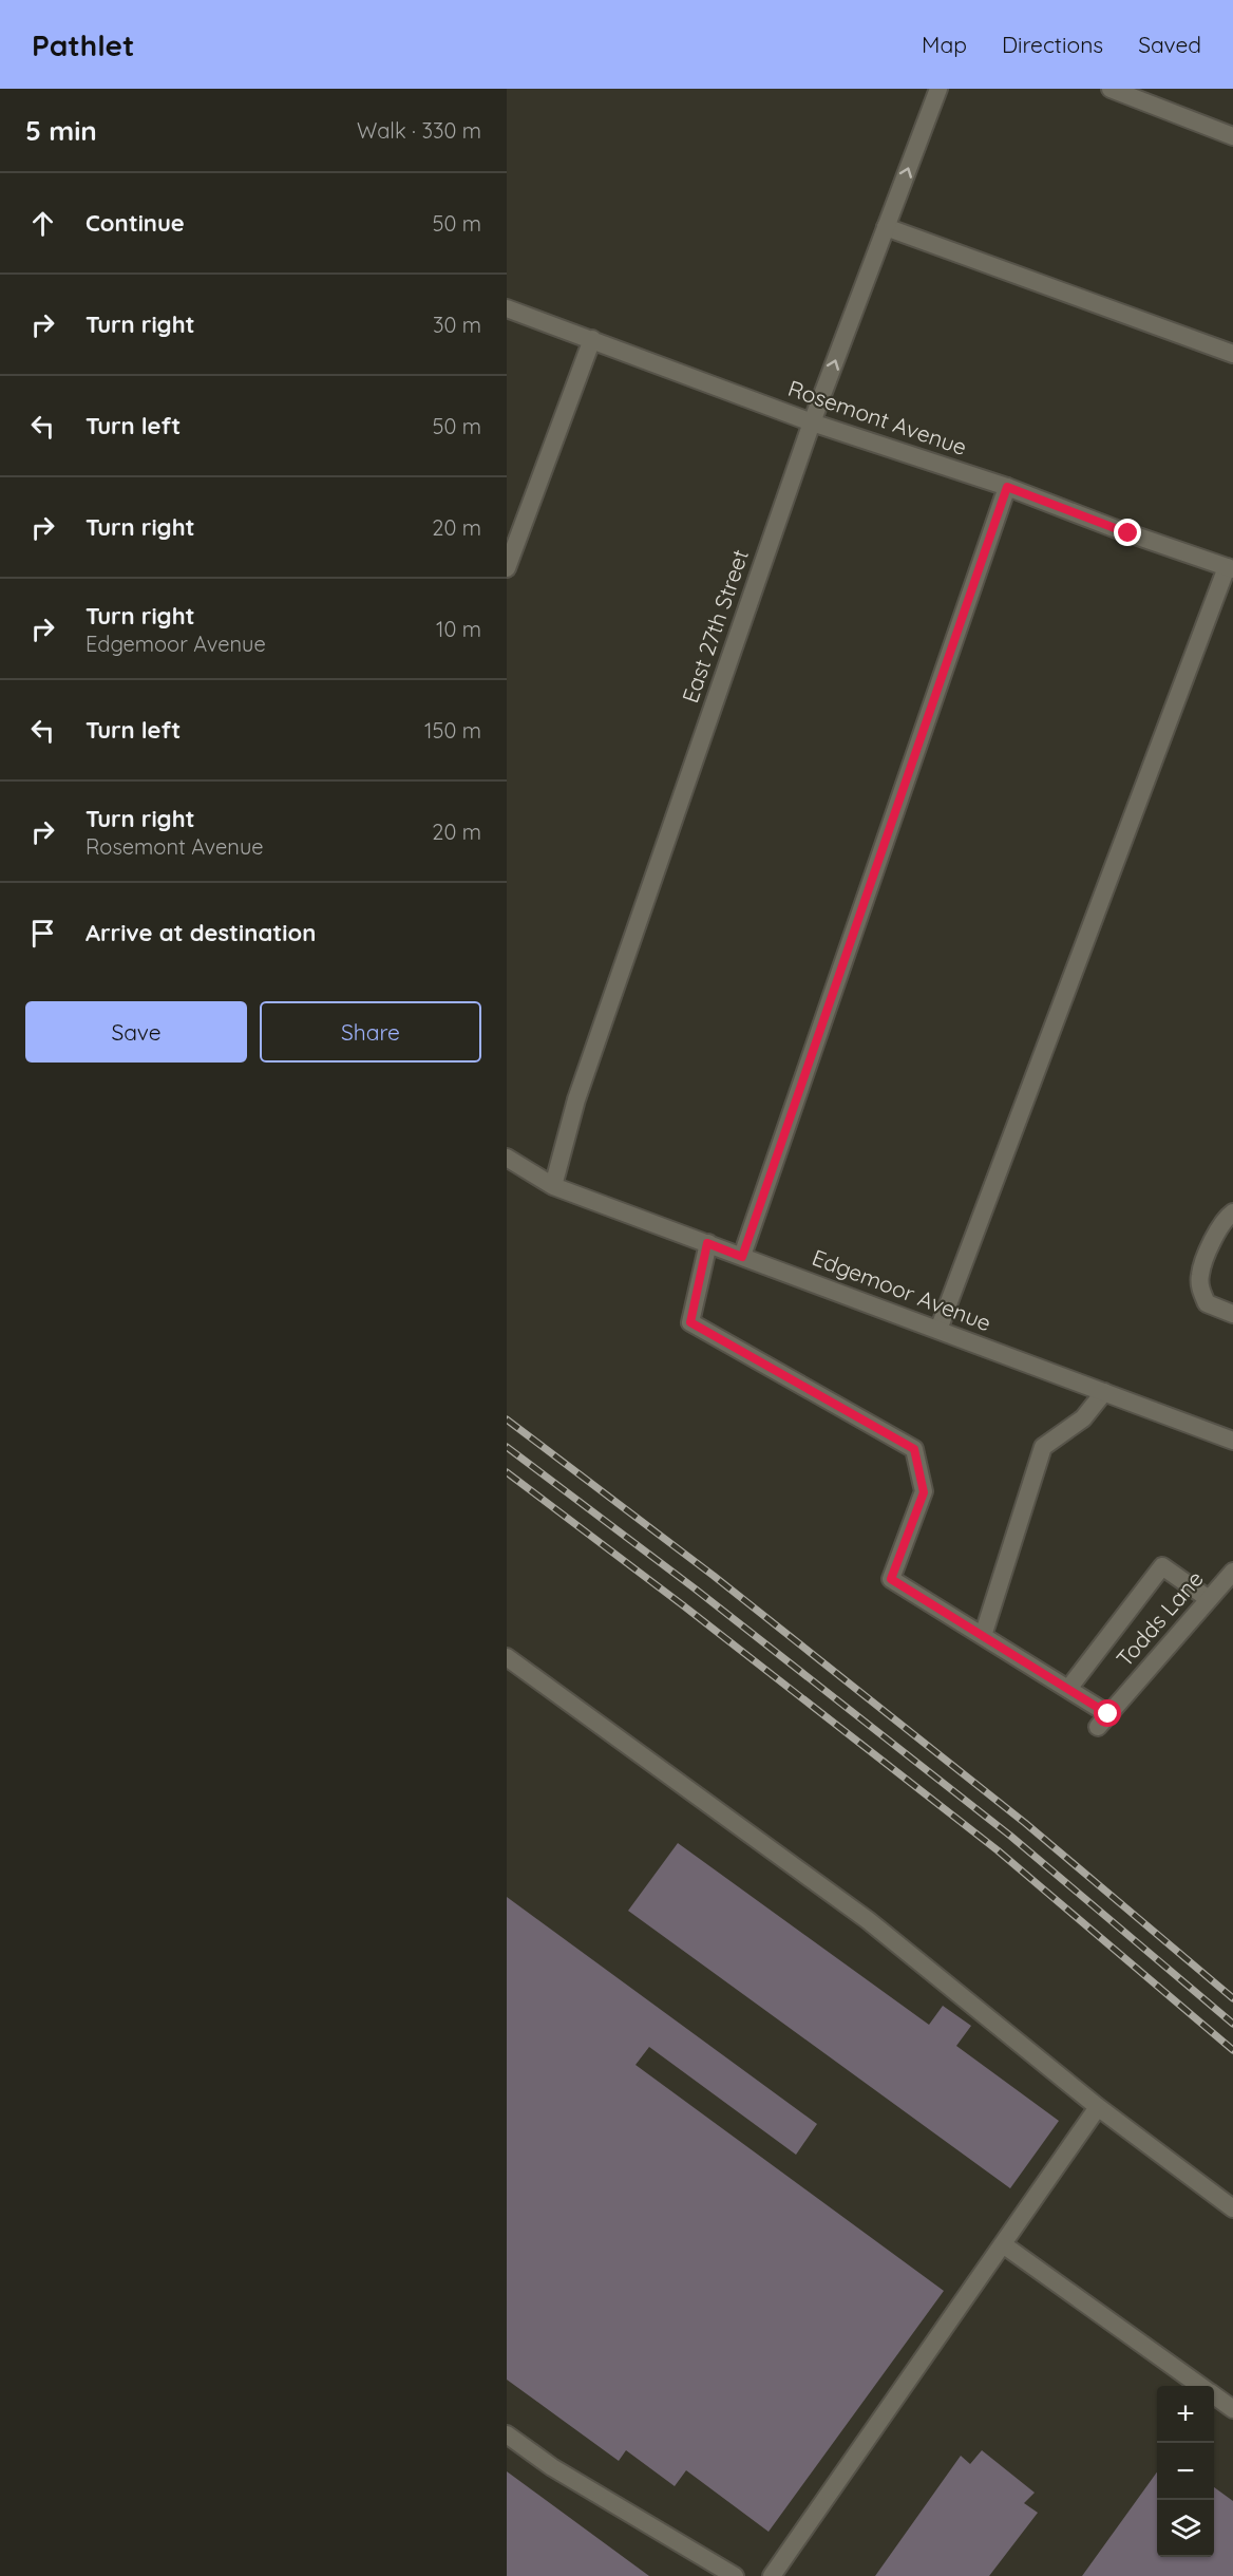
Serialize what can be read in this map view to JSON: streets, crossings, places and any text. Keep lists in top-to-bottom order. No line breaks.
{"streets":{"street":["Rosemont Avenue","East 27th Street","Edgemoor Avenue","Todds Lane"]},"crossings":[["Rosemont Avenue","East 27th Street"],["East 27th Street","Edgemoor Avenue"]],"page":{"header":"Pathlet","nav":["Map","Directions","Saved"],"heading":["5 min","Walk · 330 m"],"list":[["Continue","50 m"],["Turn right","30 m"],["Turn left","50 m"],["Turn right","20 m"],["Turn right","Edgemoor Avenue","10 m"],["Turn left","150 m"],["Turn right","Rosemont Avenue","20 m"],"Arrive at destination"],"buttons":["Save","Share"],"map_buttons":["+","−"]}}
